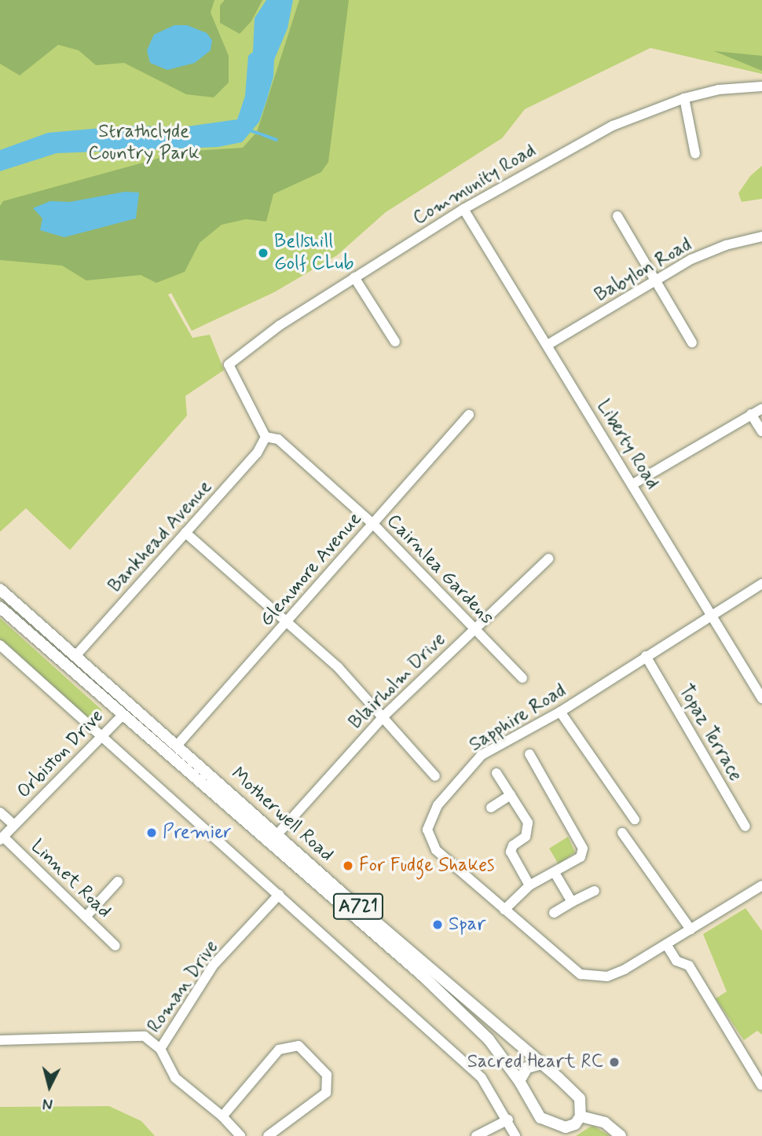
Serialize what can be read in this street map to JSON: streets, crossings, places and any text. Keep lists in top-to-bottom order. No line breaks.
{"streets":{"main road":["Motherwell Road","A721"],"street":["Community Road","Babylon Road","Liberty Road","Bankhead Avenue","Glenmore Avenue","Cairnlea Gardens","Blairholm Drive","Sapphire Road","Topaz Terrace","Orbiston Drive","Linnet Road","Roman Drive"]},"crossings":[["Community Road","Liberty Road"],["Community Road","Bankhead Avenue"],["Community Road","Cairnlea Gardens"],["Babylon Road","Liberty Road"],["Liberty Road","Sapphire Road"],["Bankhead Avenue","Cairnlea Gardens"],["Bankhead Avenue","Motherwell Road"],["Glenmore Avenue","Cairnlea Gardens"],["Glenmore Avenue","Motherwell Road"],["Cairnlea Gardens","Blairholm Drive"],["Blairholm Drive","Motherwell Road"],["Sapphire Road","Topaz Terrace"],["Orbiston Drive","Motherwell Road"],["Orbiston Drive","Linnet Road"]],"parks":["Strathclyde Country Park"],"places":["Bellshill Golf CLub","Premier","For Fudge Shakes","Spar","Sacred Heart RC"],"north":"bottom"}
